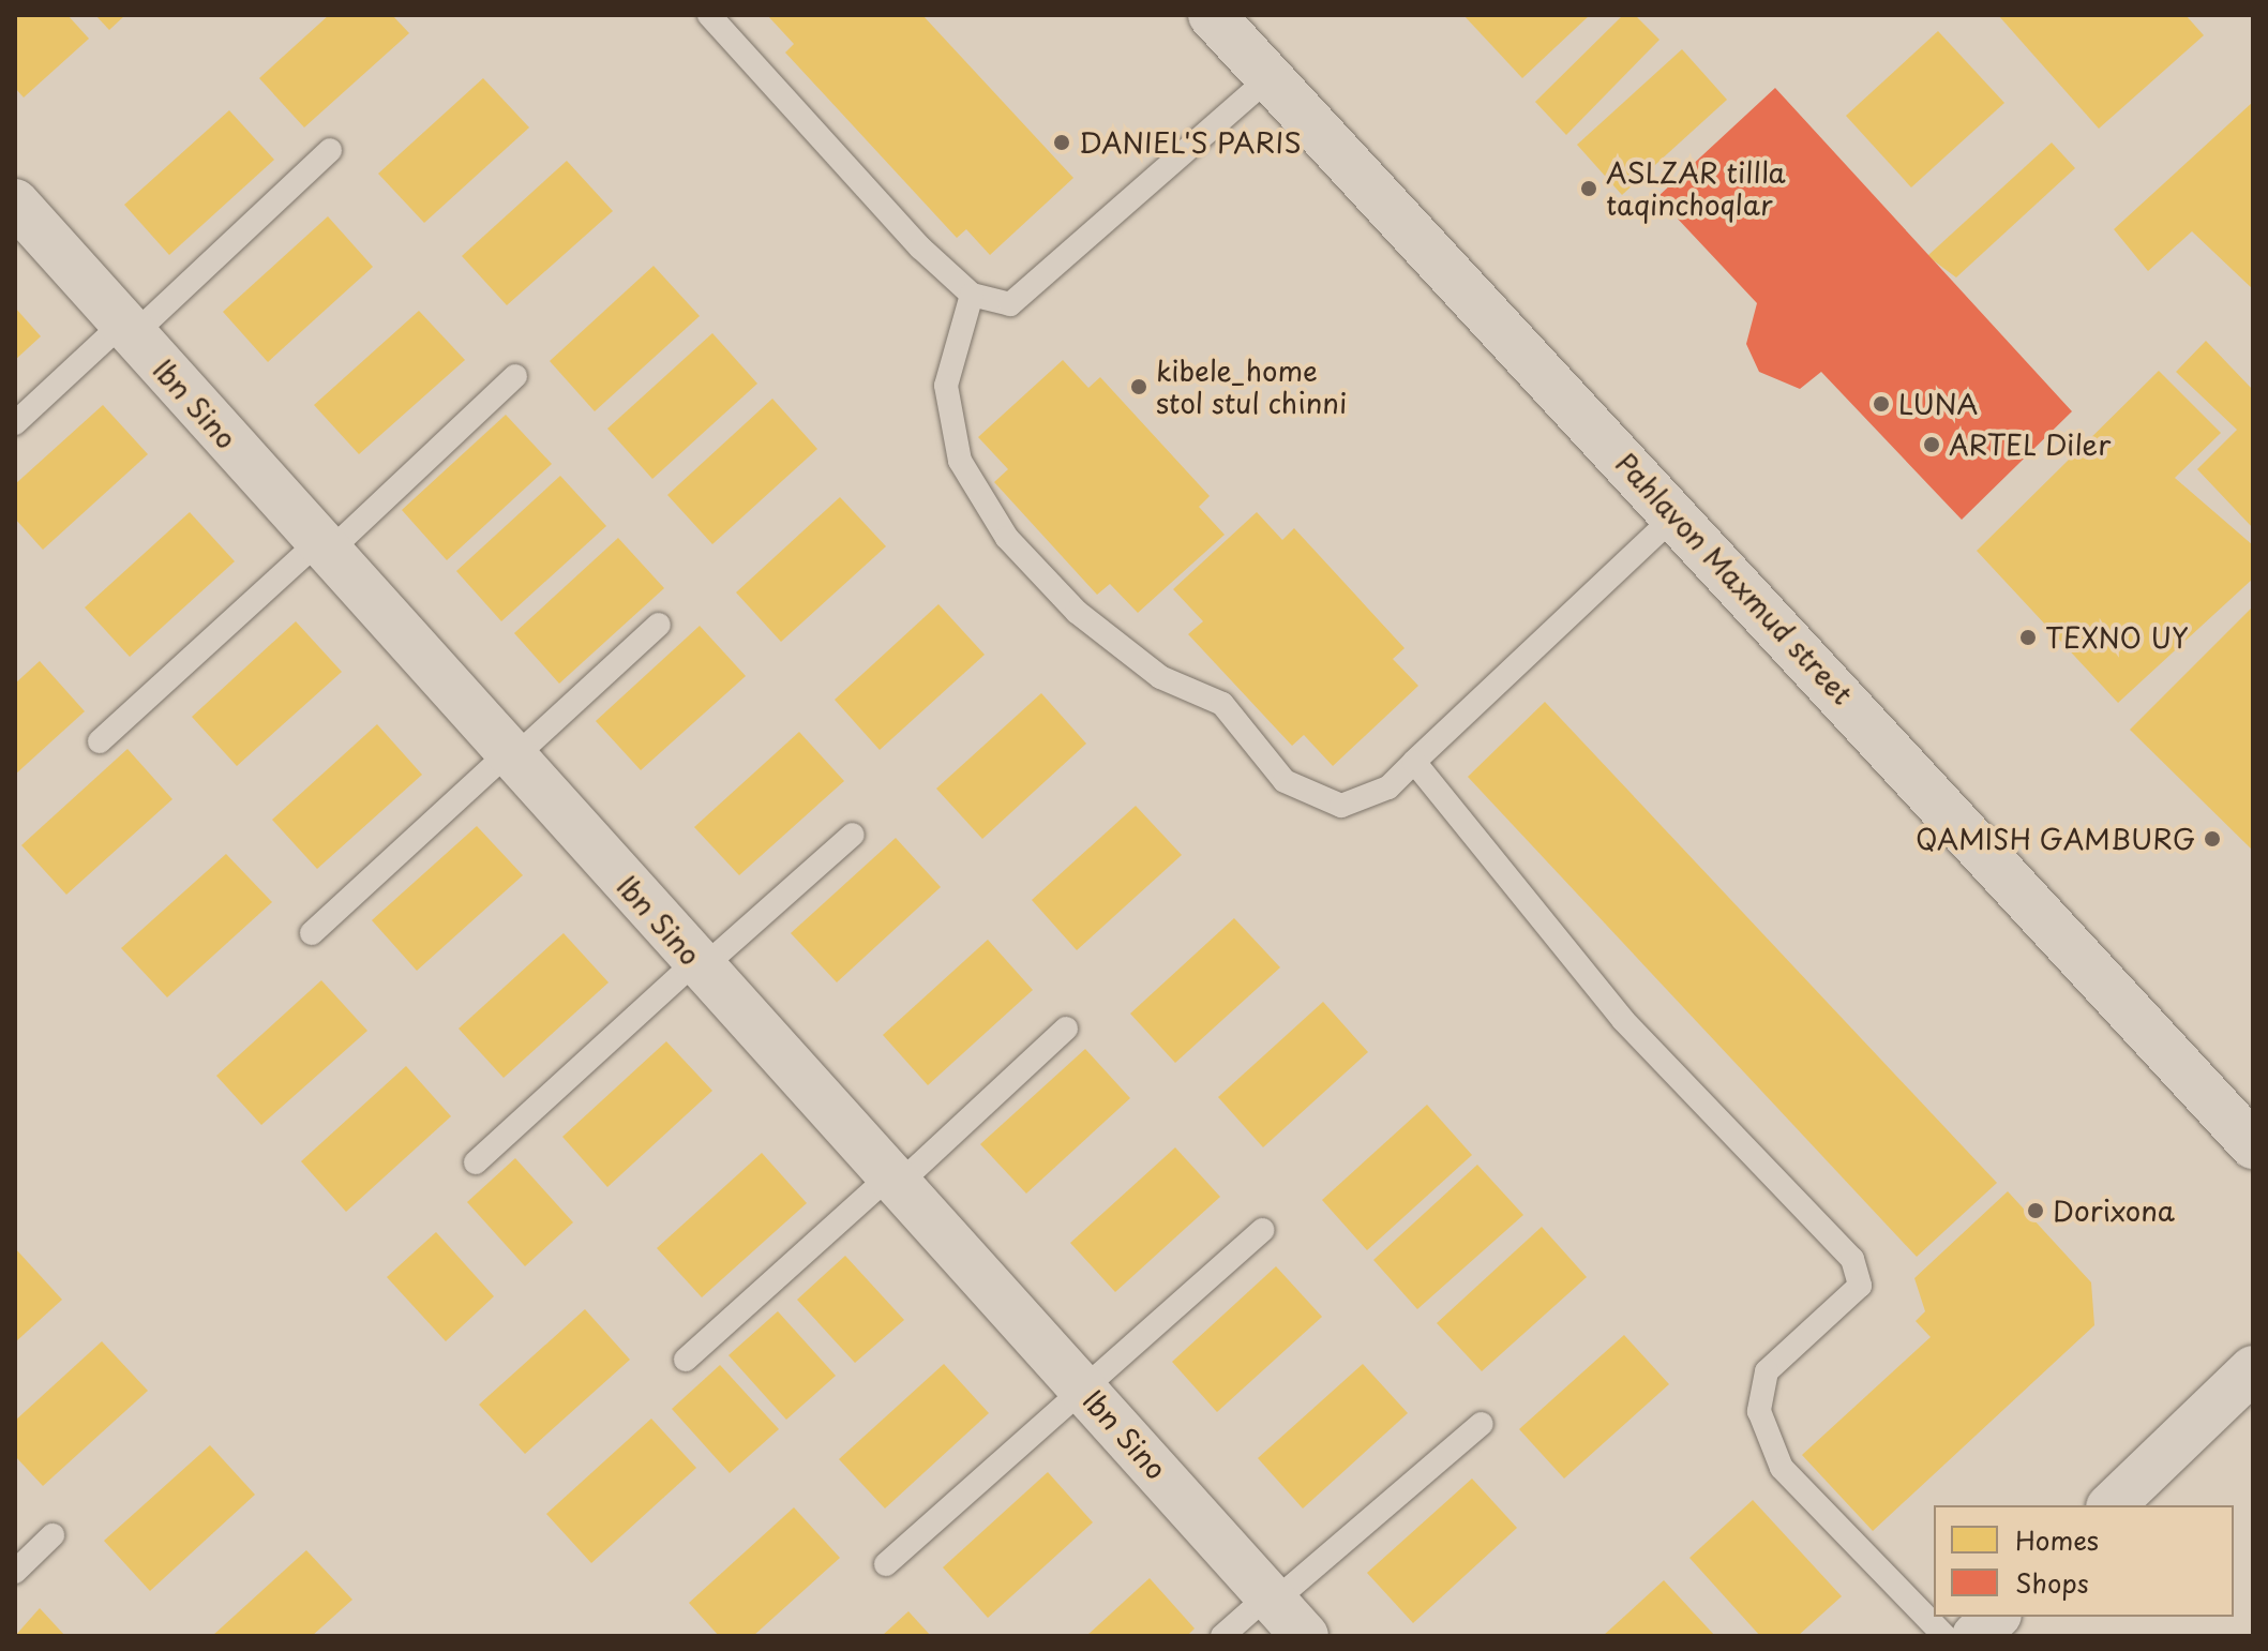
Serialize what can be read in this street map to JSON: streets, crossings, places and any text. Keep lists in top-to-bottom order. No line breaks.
{"streets":{"street":["Ibn Sino","Pahlavon Maxmud street"]},"places":["DANIEL'S PARIS","ASLZAR tillla taqinchoqlar","kibele_home stol stul chinni","LUNA","ARTEL Diler","TEXNO UY","QAMISH GAMBURG","Dorixona"],"legend":["Homes","Shops"]}
